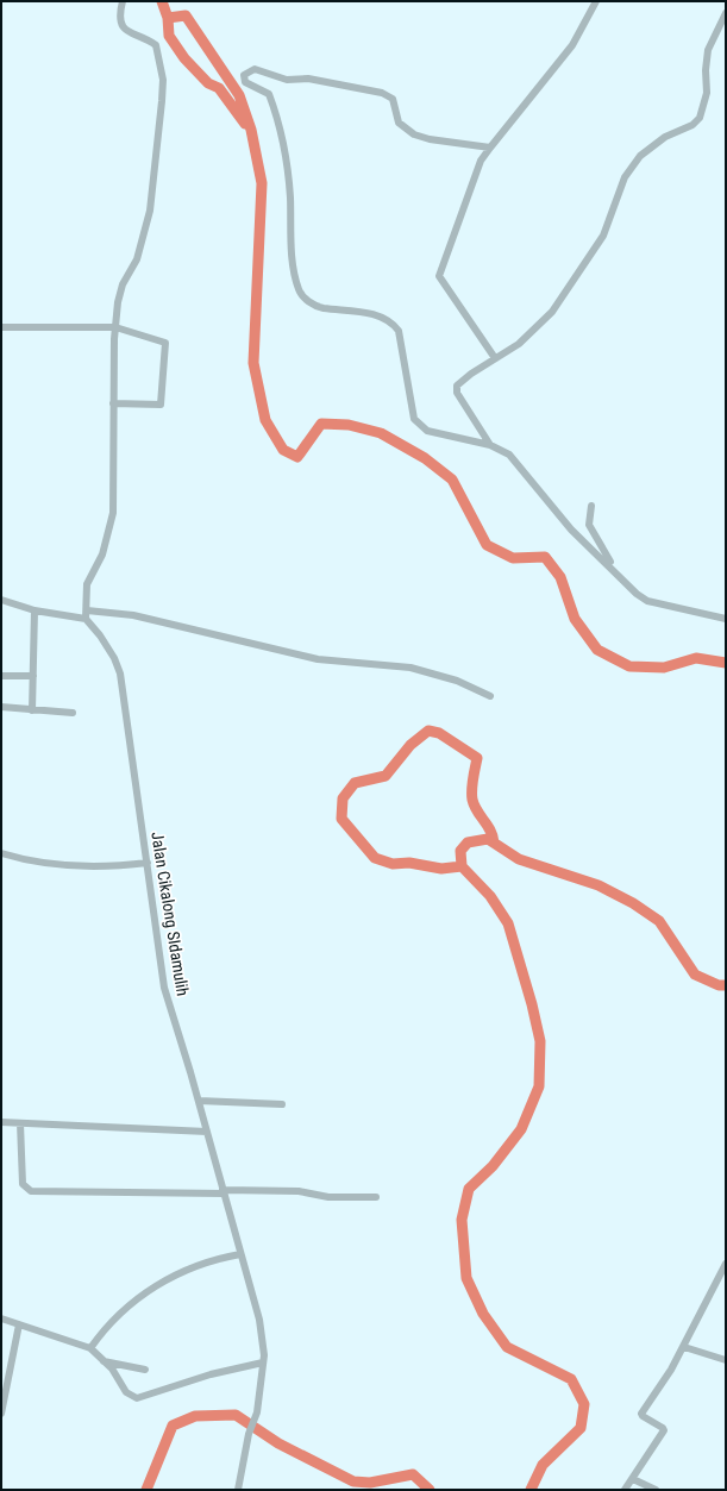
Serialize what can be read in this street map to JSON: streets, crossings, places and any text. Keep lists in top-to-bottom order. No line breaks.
{"streets":{"street":["Jalan Cikalong SIdamulih"]}}
